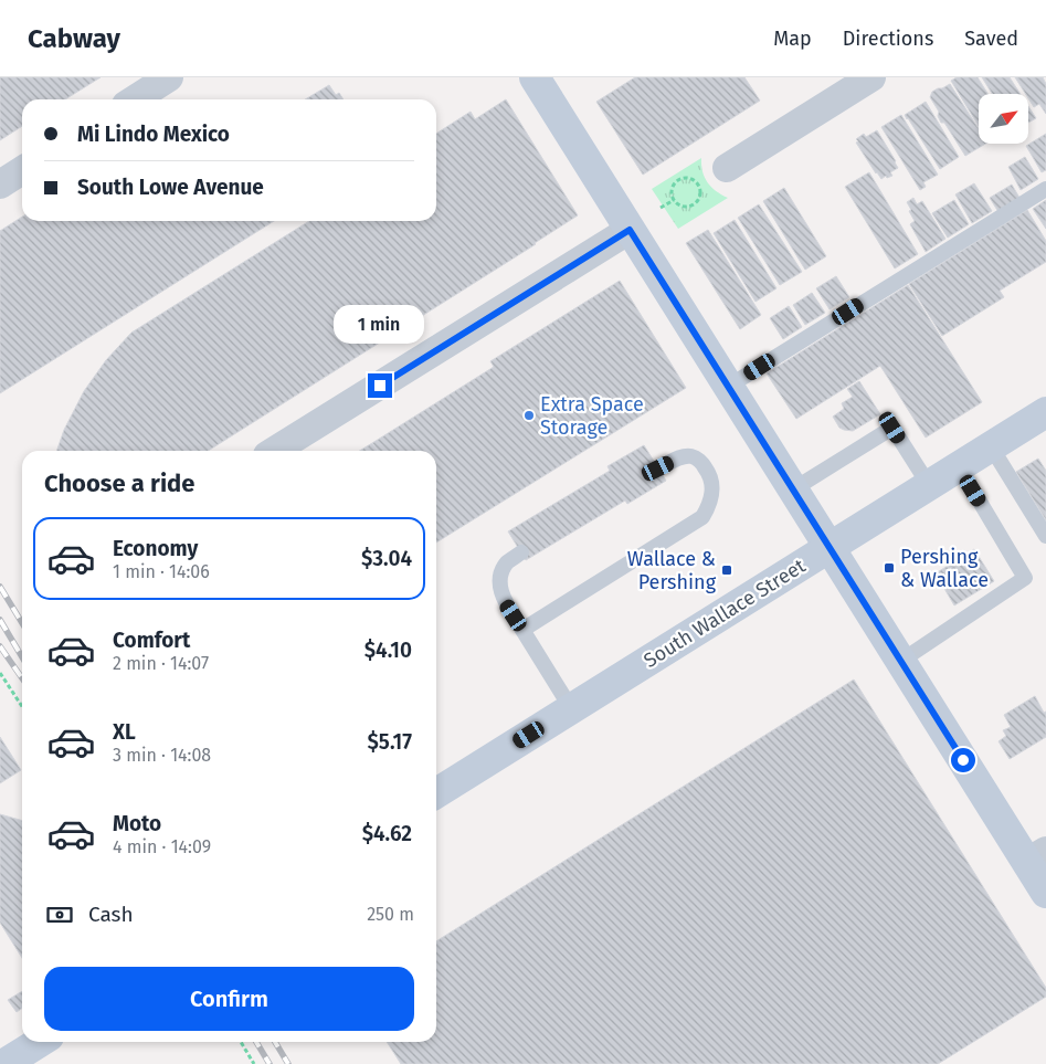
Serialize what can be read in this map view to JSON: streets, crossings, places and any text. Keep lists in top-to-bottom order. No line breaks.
{"streets":{"main road":["South Wallace Street"]},"places":{"other":["Extra Space Storage"],"transit":["Pershing & Wallace","Wallace & Pershing"]},"north":"top right","page":{"header":"Cabway","nav":["Map","Directions","Saved"],"banner":["Mi Lindo Mexico","South Lowe Avenue"],"bubble":"1 min","heading":"Choose a ride","list":[{"name":"Economy","note":"1 min · 14:06","value":"$3.04"},{"name":"Comfort","note":"2 min · 14:07","value":"$4.10"},{"name":"XL","note":"3 min · 14:08","value":"$5.17"},{"name":"Moto","note":"4 min · 14:09","value":"$4.62"}],"pay":["Cash","250 m"],"buttons":"Confirm"}}
